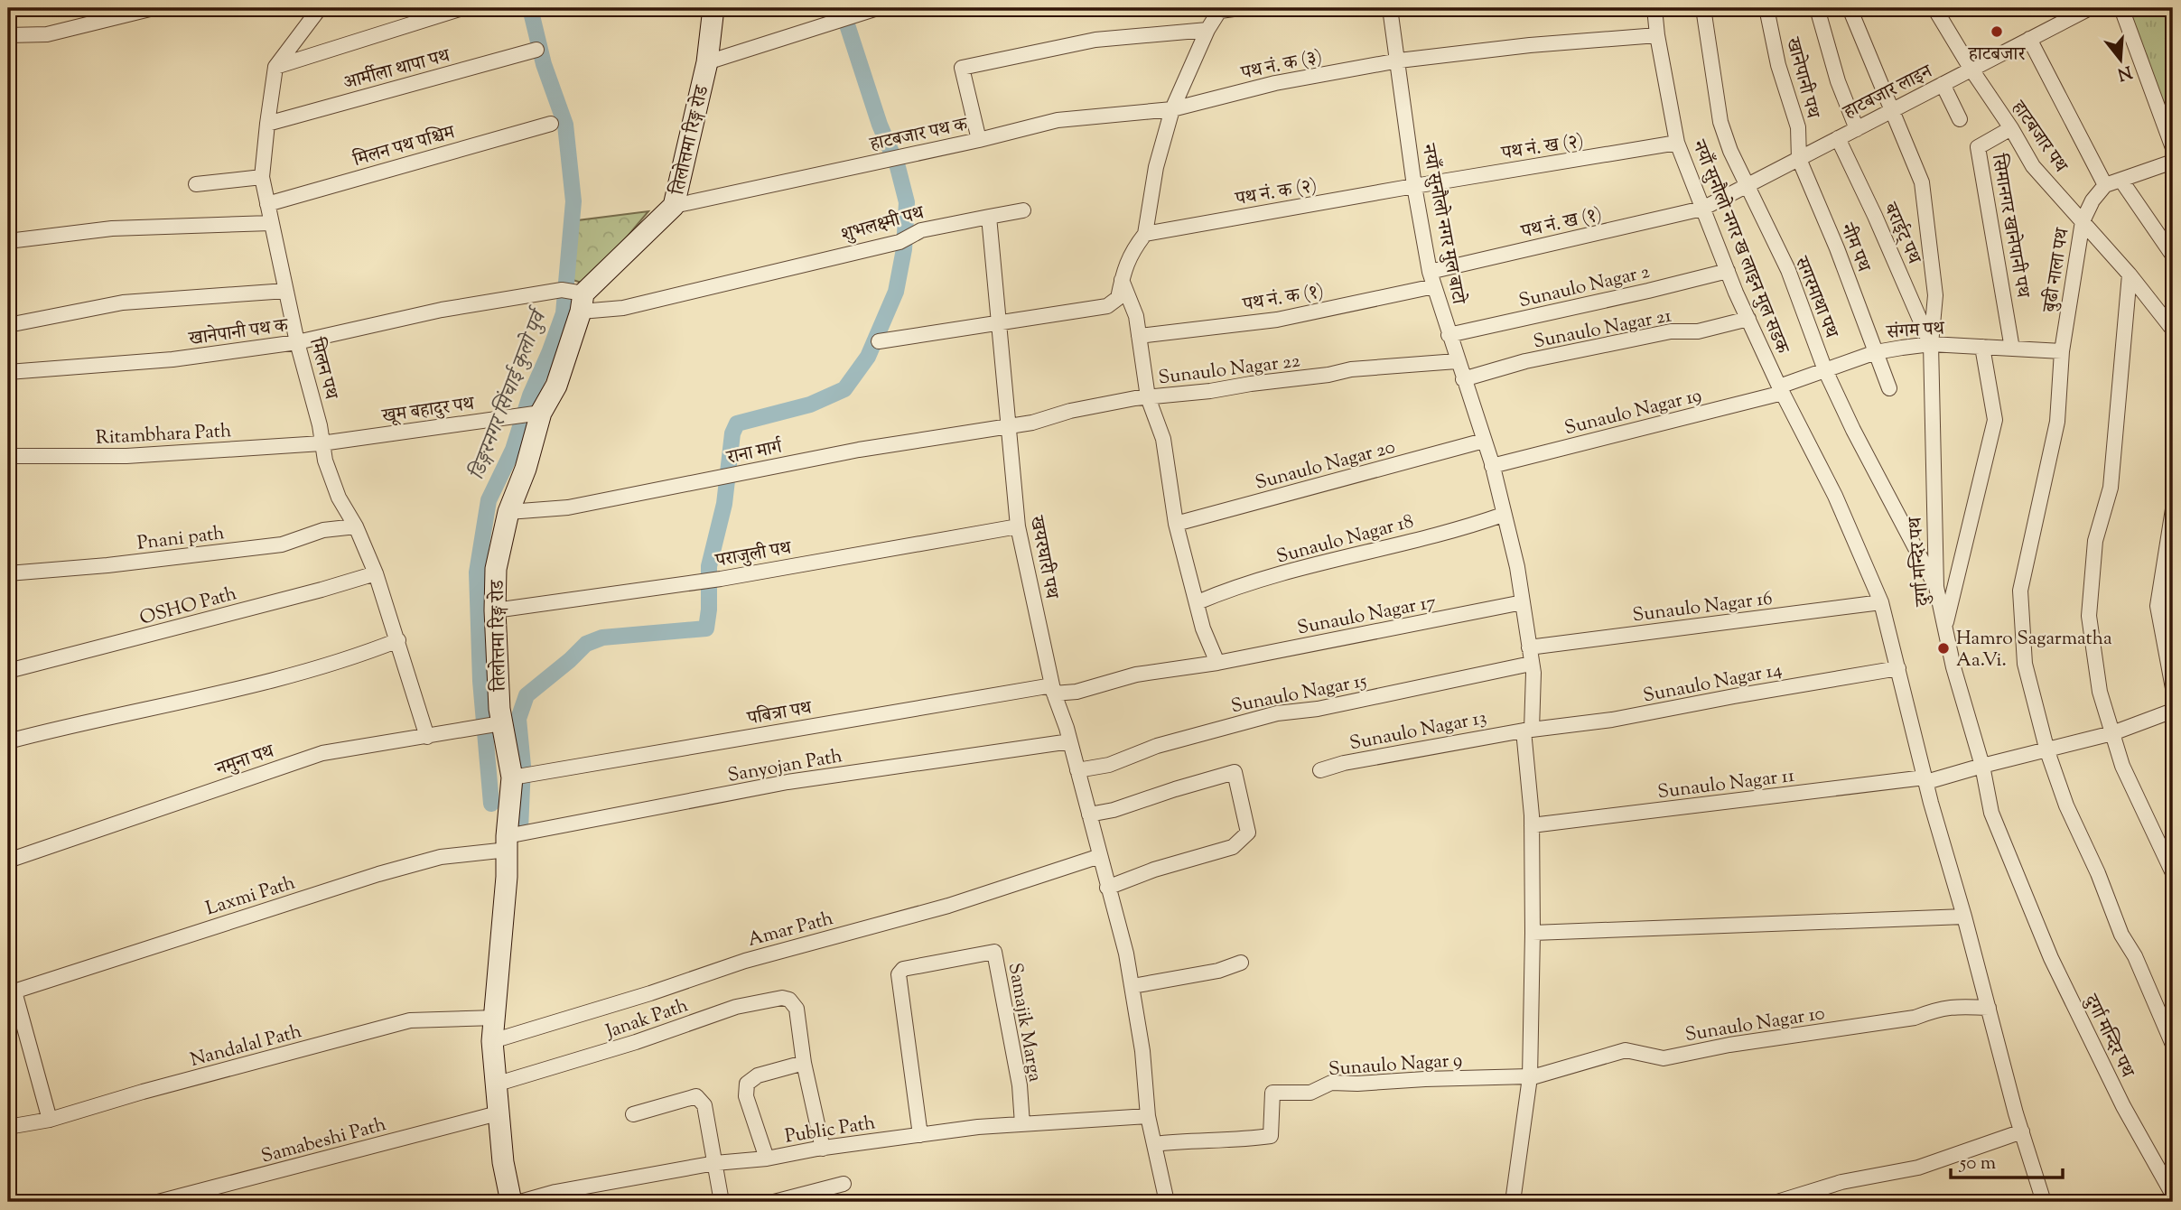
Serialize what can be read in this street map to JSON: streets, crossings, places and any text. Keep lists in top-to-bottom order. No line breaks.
{"streets":{"street":["पथ नं. क (३)","आर्मीला थापा पथ","खानेपानी पथ","हाटबजार लाइन","हाटबजार पथ क","हाटबजार पथ","तिलोत्तमा रिङ्ग रोड","मिलन पथ पश्चिम","पथ नं. ख (२)","पथ नं. क (२)","पथ नं. ख (१)","शुभलक्ष्मी पथ","नयाँ सुनौलो नगर मुल बाटो","सिमानगर खानेपानी पथ","बराईट् पथ","नयाँ सुनौलो नगर ख लाइन मुल सडक","नीम पथ","बुढी नाला पथ","Sunaulo Nagar 2","पथ नं. क (१)","सगरमाथा पथ","Sunaulo Nagar 21","संगम पथ","खानेपानी पथ क","मिलन पथ","Sunaulo Nagar 22","खूम बहादुर पथ","Sunaulo Nagar 19","Ritambhara Path","राना मार्ग","Sunaulo Nagar 20","Pnani path","Sunaulo Nagar 18","पराजुली पथ","खयरघारी पथ","दुर्गा मन्दिर पथ","OSHO Path","Sunaulo Nagar 16","Sunaulo Nagar 17","Sunaulo Nagar 14","Sunaulo Nagar 15","पबित्रा पथ","Sunaulo Nagar 13","नमुना पथ","Sanyojan Path","Sunaulo Nagar 11","Laxmi Path","Amar Path","Janak Path","Samajik Marga","Sunaulo Nagar 10","Nandalal Path","Sunaulo Nagar 9","Public Path","Samabeshi Path"]},"crossings":[["पथ नं. क (३)","हाटबजार पथ क"],["पथ नं. क (३)","नयाँ सुनौलो नगर मुल बाटो"],["पथ नं. क (३)","नयाँ सुनौलो नगर ख लाइन मुल सडक"],["आर्मीला थापा पथ","मिलन पथ"],["खानेपानी पथ","हाटबजार लाइन"],["खानेपानी पथ","नीम पथ"],["हाटबजार लाइन","हाटबजार पथ"],["हाटबजार लाइन","पथ नं. ख (१)"],["हाटबजार लाइन","बराईट् पथ"],["हाटबजार लाइन","नयाँ सुनौलो नगर ख लाइन मुल सडक"],["हाटबजार लाइन","नीम पथ"],["हाटबजार लाइन","सगरमाथा पथ"],["हाटबजार लाइन","दुर्गा मन्दिर पथ"],["हाटबजार पथ क","तिलोत्तमा रिङ्ग रोड"],["हाटबजार पथ","सिमानगर खानेपानी पथ"],["हाटबजार पथ","बुढी नाला पथ"],["तिलोत्तमा रिङ्ग रोड","शुभलक्ष्मी पथ"],["तिलोत्तमा रिङ्ग रोड","खानेपानी पथ क"],["तिलोत्तमा रिङ्ग रोड","खूम बहादुर पथ"],["तिलोत्तमा रिङ्ग रोड","राना मार्ग"],["तिलोत्तमा रिङ्ग रोड","पराजुली पथ"],["तिलोत्तमा रिङ्ग रोड","पबित्रा पथ"],["तिलोत्तमा रिङ्ग रोड","नमुना पथ"],["तिलोत्तमा रिङ्ग रोड","Sanyojan Path"],["तिलोत्तमा रिङ्ग रोड","Laxmi Path"],["तिलोत्तमा रिङ्ग रोड","Amar Path"],["तिलोत्तमा रिङ्ग रोड","Janak Path"],["तिलोत्तमा रिङ्ग रोड","Nandalal Path"],["तिलोत्तमा रिङ्ग रोड","Samabeshi Path"],["मिलन पथ पश्चिम","मिलन पथ"],["पथ नं. ख (२)","पथ नं. क (२)"],["पथ नं. ख (२)","नयाँ सुनौलो नगर मुल बाटो"],["पथ नं. ख (२)","नयाँ सुनौलो नगर ख लाइन मुल सडक"],["पथ नं. क (२)","नयाँ सुनौलो नगर मुल बाटो"],["पथ नं. ख (१)","नयाँ सुनौलो नगर मुल बाटो"],["पथ नं. ख (१)","नयाँ सुनौलो नगर ख लाइन मुल सडक"],["पथ नं. ख (१)","पथ नं. क (१)"],["शुभलक्ष्मी पथ","खानेपानी पथ क"],["नयाँ सुनौलो नगर मुल बाटो","Sunaulo Nagar 2"],["नयाँ सुनौलो नगर मुल बाटो","पथ नं. क (१)"],["नयाँ सुनौलो नगर मुल बाटो","Sunaulo Nagar 21"],["नयाँ सुनौलो नगर मुल बाटो","Sunaulo Nagar 22"],["नयाँ सुनौलो नगर मुल बाटो","Sunaulo Nagar 19"],["नयाँ सुनौलो नगर मुल बाटो","Sunaulo Nagar 20"],["नयाँ सुनौलो नगर मुल बाटो","Sunaulo Nagar 18"],["नयाँ सुनौलो नगर मुल बाटो","Sunaulo Nagar 16"],["नयाँ सुनौलो नगर मुल बाटो","Sunaulo Nagar 17"],["नयाँ सुनौलो नगर मुल बाटो","Sunaulo Nagar 14"],["नयाँ सुनौलो नगर मुल बाटो","Sunaulo Nagar 15"],["नयाँ सुनौलो नगर मुल बाटो","Sunaulo Nagar 13"],["नयाँ सुनौलो नगर मुल बाटो","Sunaulo Nagar 11"],["नयाँ सुनौलो नगर मुल बाटो","Sunaulo Nagar 10"],["नयाँ सुनौलो नगर मुल बाटो","Sunaulo Nagar 9"],["सिमानगर खानेपानी पथ","संगम पथ"],["बराईट् पथ","संगम पथ"],["बराईट् पथ","दुर्गा मन्दिर पथ"],["नयाँ सुनौलो नगर ख लाइन मुल सडक","Sunaulo Nagar 2"],["नयाँ सुनौलो नगर ख लाइन मुल सडक","Sunaulo Nagar 21"],["नयाँ सुनौलो नगर ख लाइन मुल सडक","संगम पथ"],["नयाँ सुनौलो नगर ख लाइन मुल सडक","Sunaulo Nagar 19"],["नयाँ सुनौलो नगर ख लाइन मुल सडक","Sunaulo Nagar 16"],["नयाँ सुनौलो नगर ख लाइन मुल सडक","Sunaulo Nagar 14"],["नयाँ सुनौलो नगर ख लाइन मुल सडक","Sunaulo Nagar 11"],["नयाँ सुनौलो नगर ख लाइन मुल सडक","Sunaulo Nagar 10"],["नीम पथ","संगम पथ"],["बुढी नाला पथ","संगम पथ"],["बुढी नाला पथ","Sunaulo Nagar 11"],["सगरमाथा पथ","संगम पथ"],["सगरमाथा पथ","दुर्गा मन्दिर पथ"],["संगम पथ","Sunaulo Nagar 19"],["संगम पथ","दुर्गा मन्दिर पथ"],["खानेपानी पथ क","मिलन पथ"],["मिलन पथ","खूम बहादुर पथ"],["मिलन पथ","Ritambhara Path"],["मिलन पथ","Pnani path"],["मिलन पथ","OSHO Path"],["मिलन पथ","नमुना पथ"],["Sunaulo Nagar 22","राना मार्ग"],["Sunaulo Nagar 22","खयरघारी पथ"],["खूम बहादुर पथ","Ritambhara Path"],["राना मार्ग","खयरघारी पथ"],["पराजुली पथ","खयरघारी पथ"],["खयरघारी पथ","Sunaulo Nagar 17"],["खयरघारी पथ","Sunaulo Nagar 15"],["खयरघारी पथ","पबित्रा पथ"],["खयरघारी पथ","Sanyojan Path"],["खयरघारी पथ","Amar Path"],["खयरघारी पथ","Sunaulo Nagar 9"],["खयरघारी पथ","Public Path"],["दुर्गा मन्दिर पथ","Sunaulo Nagar 11"],["Sunaulo Nagar 17","पबित्रा पथ"],["Sunaulo Nagar 14","Sunaulo Nagar 13"],["Sanyojan Path","Laxmi Path"],["Samajik Marga","Public Path"],["Sunaulo Nagar 10","Sunaulo Nagar 9"]],"water":["डिङ्गरनगर सिंचाई कुलो पुर्व"],"places":["हाटबजार","Hamro Sagarmatha Aa.Vi."],"scale_bar":"50 m","north":"bottom"}
